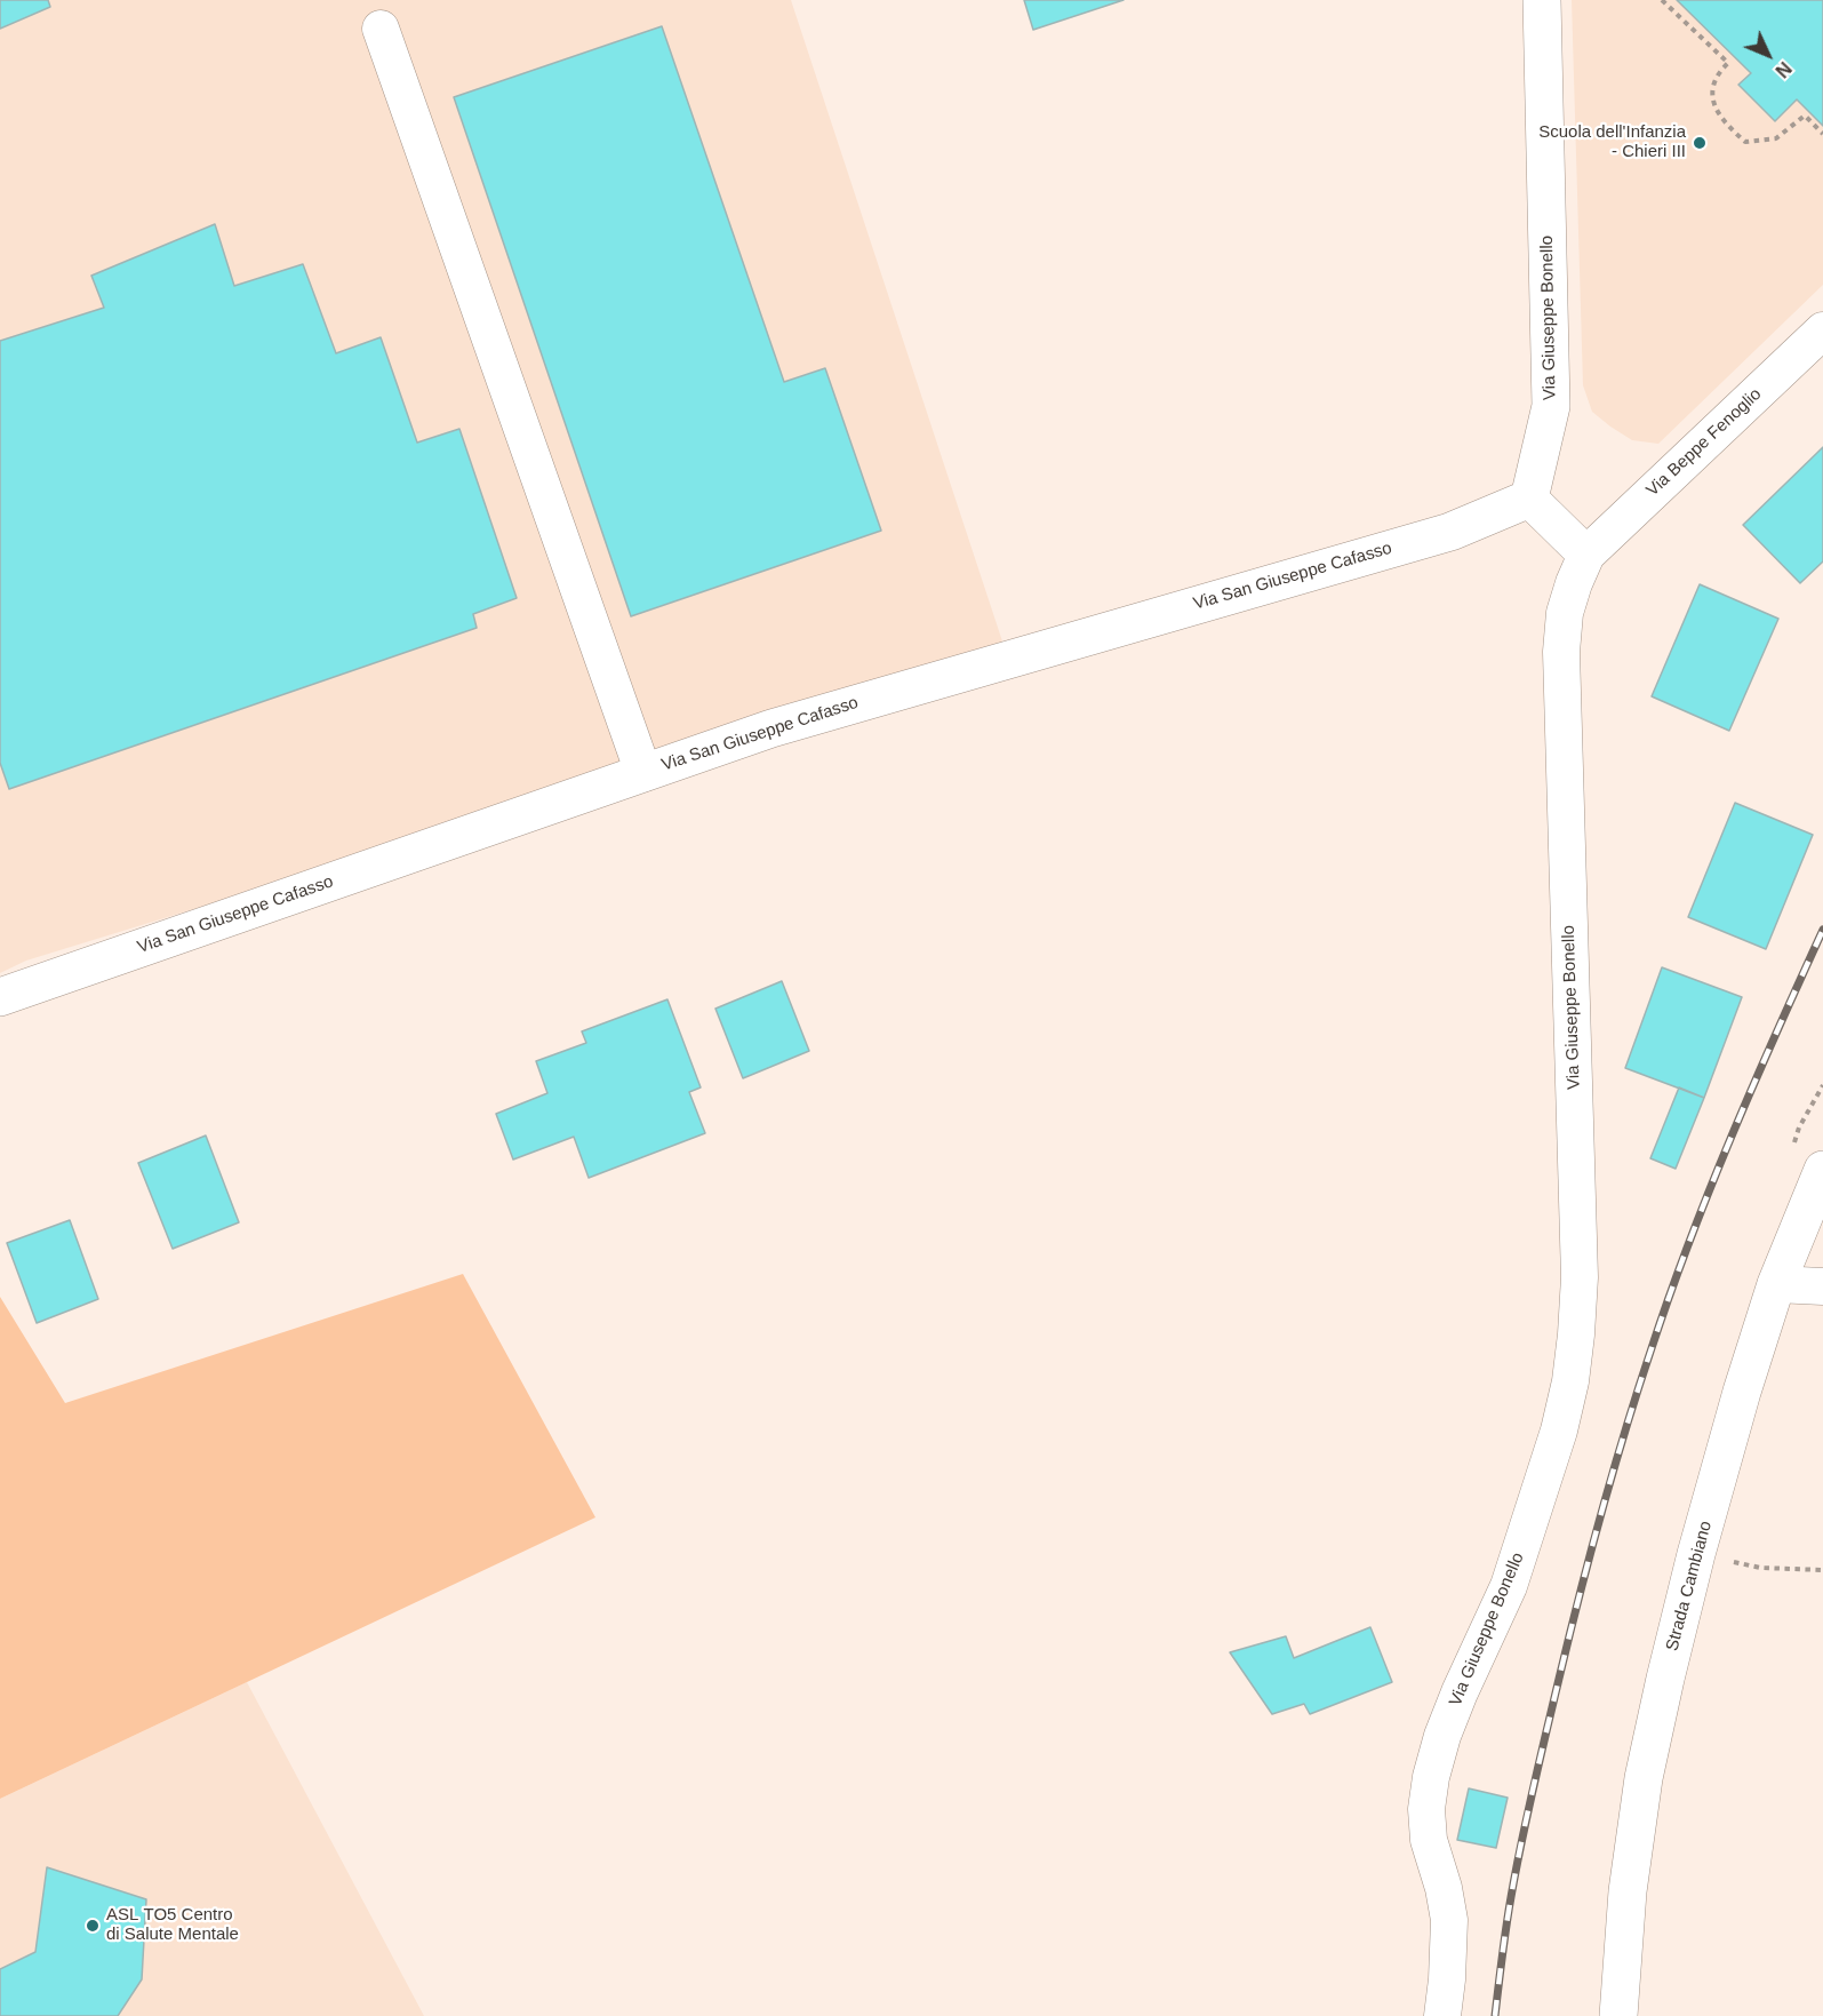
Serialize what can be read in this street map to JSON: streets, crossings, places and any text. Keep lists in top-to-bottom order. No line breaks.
{"streets":{"street":["Via Giuseppe Bonello","Via Beppe Fenoglio","Via San Giuseppe Cafasso","Strada Cambiano"]},"crossings":[["Via Giuseppe Bonello","Via Beppe Fenoglio"],["Via Giuseppe Bonello","Via San Giuseppe Cafasso"]],"places":["Scuola dell'Infanzia - Chieri III","ASL TO5 Centro di Salute Mentale"],"north":"bottom right"}
